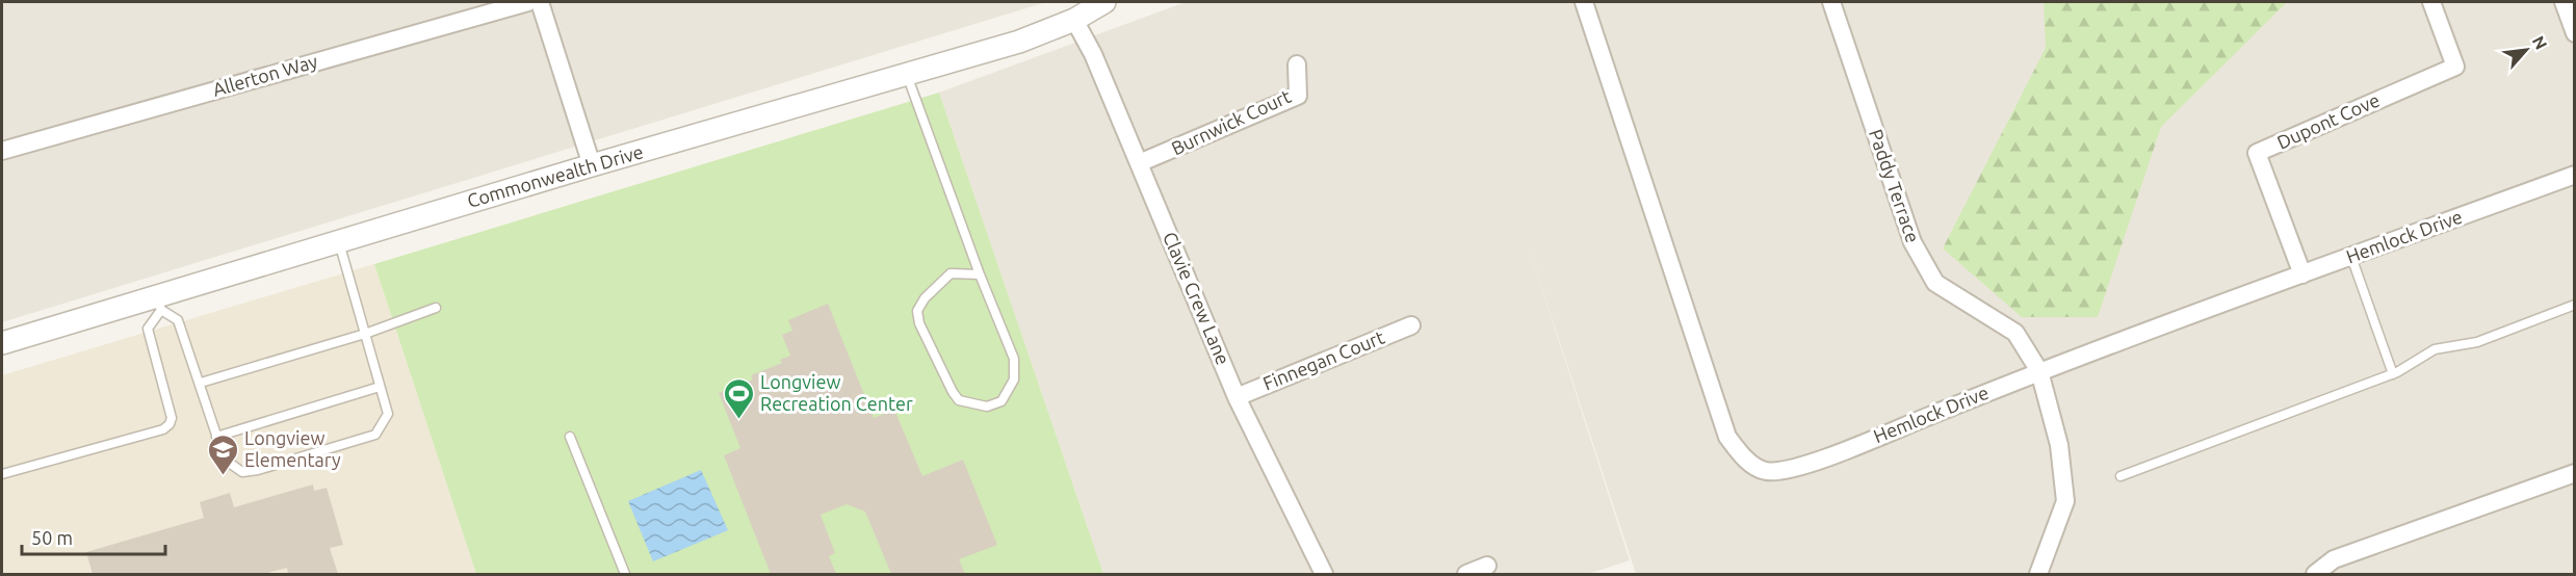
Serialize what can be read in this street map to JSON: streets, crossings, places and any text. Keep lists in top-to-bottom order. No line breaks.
{"streets":{"street":["Allerton Way","Dupont Cove","Burnwick Court","Commonwealth Drive","Paddy Terrace","Hemlock Drive","Clavie Crew Lane","Finnegan Court"]},"crossings":[["Dupont Cove","Hemlock Drive"],["Burnwick Court","Clavie Crew Lane"],["Commonwealth Drive","Clavie Crew Lane"],["Paddy Terrace","Hemlock Drive"],["Clavie Crew Lane","Finnegan Court"]],"places":{"sports":["Longview Recreation Center"],"school or university":["Longview Elementary"]},"scale_bar":"50 m","north":"top right"}
